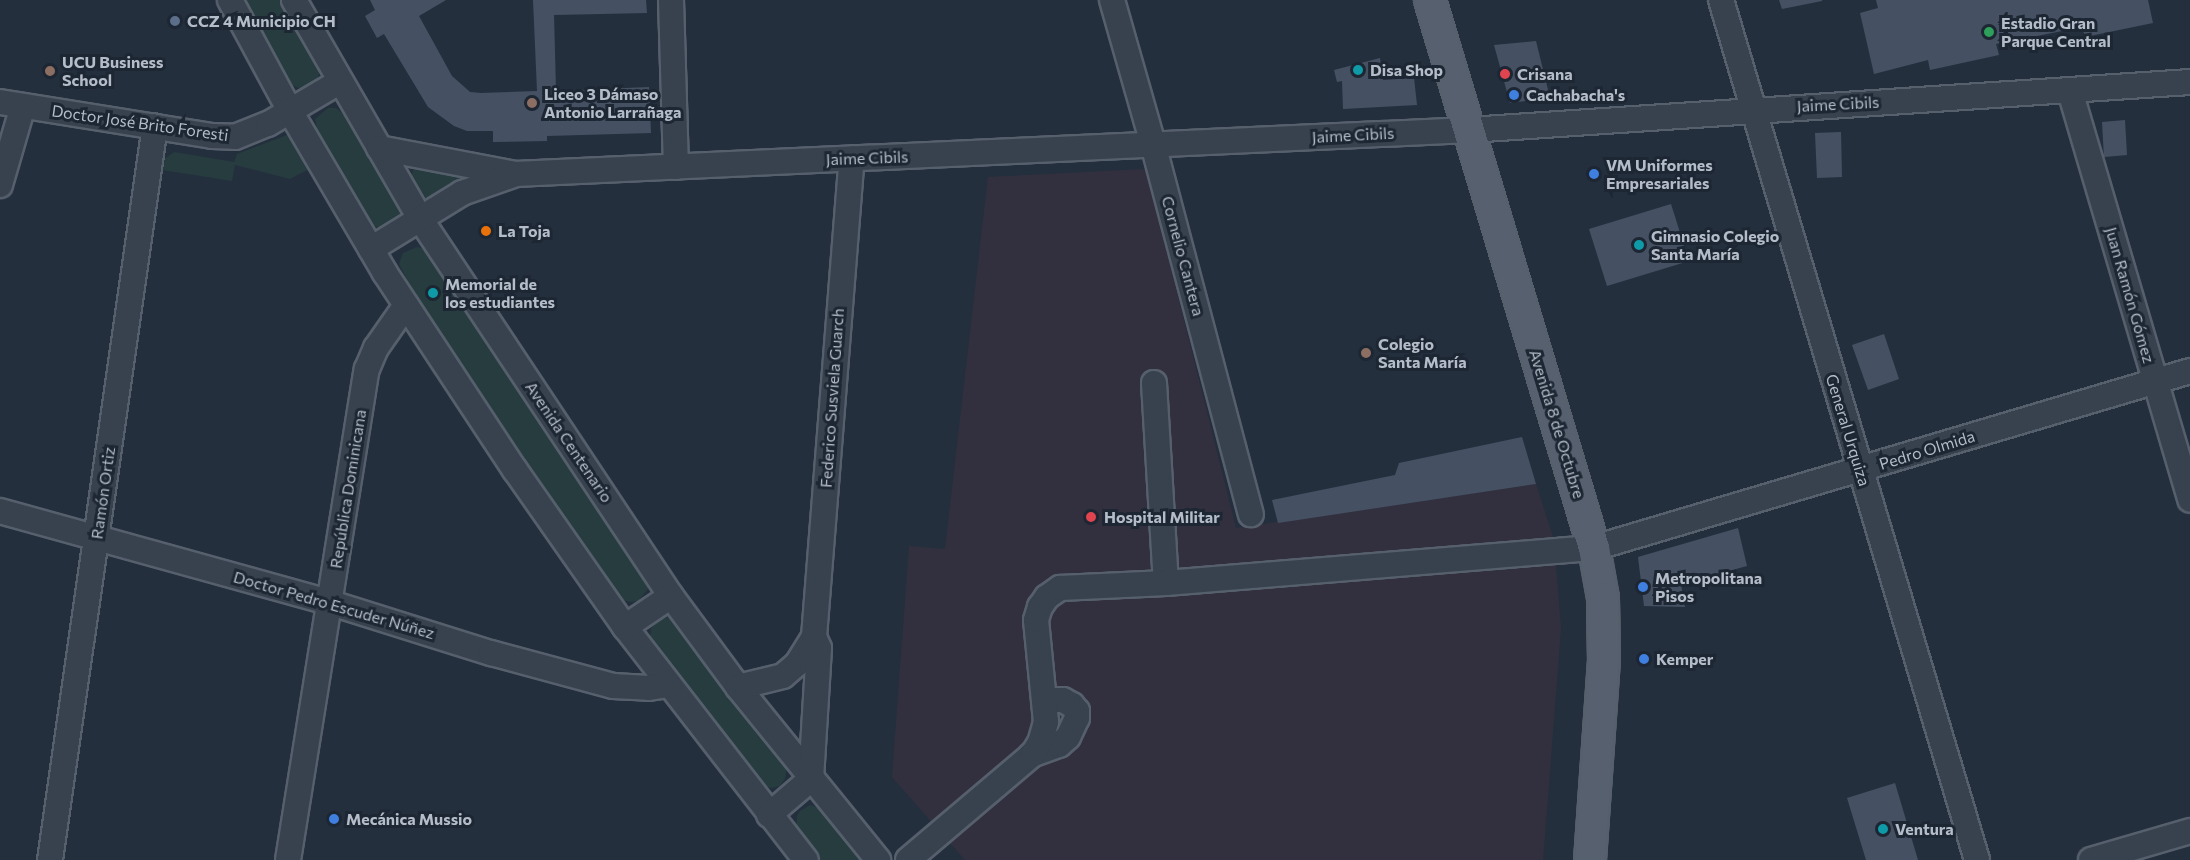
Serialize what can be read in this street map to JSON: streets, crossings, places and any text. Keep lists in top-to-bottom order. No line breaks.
{"streets":{"main road":["Avenida 8 de Octubre"],"street":["Jaime Cibils","Doctor José Brito Foresti","Cornelio Cantera","Juan Ramón Gómez","Federico Susviela Guarch","General Urquiza","Avenida Centenario","Pedro Olmida","República Dominicana","Ramón Ortiz","Doctor Pedro Escuder Núñez"]},"crossings":[["Jaime Cibils","Cornelio Cantera"],["Jaime Cibils","Juan Ramón Gómez"],["Jaime Cibils","Federico Susviela Guarch"],["Jaime Cibils","Avenida 8 de Octubre"],["Jaime Cibils","General Urquiza"],["Jaime Cibils","Avenida Centenario"],["Doctor José Brito Foresti","Avenida Centenario"],["Doctor José Brito Foresti","Ramón Ortiz"],["Juan Ramón Gómez","Pedro Olmida"],["Federico Susviela Guarch","Avenida Centenario"],["Avenida 8 de Octubre","Pedro Olmida"],["General Urquiza","Pedro Olmida"],["República Dominicana","Doctor Pedro Escuder Núñez"],["Ramón Ortiz","Doctor Pedro Escuder Núñez"]],"places":["CCZ 4 Municipio CH","Estadio Gran Parque Central","Disa Shop","UCU Business School","Crisana","Cachabacha's","Liceo 3 Dámaso Antonio Larrañaga","VM Uniformes Empresariales","La Toja","Gimnasio Colegio Santa María","Memorial de los estudiantes","Colegio Santa María","Hospital Militar","Metropolitana Pisos","Kemper","Mecánica Mussio","Ventura"]}
